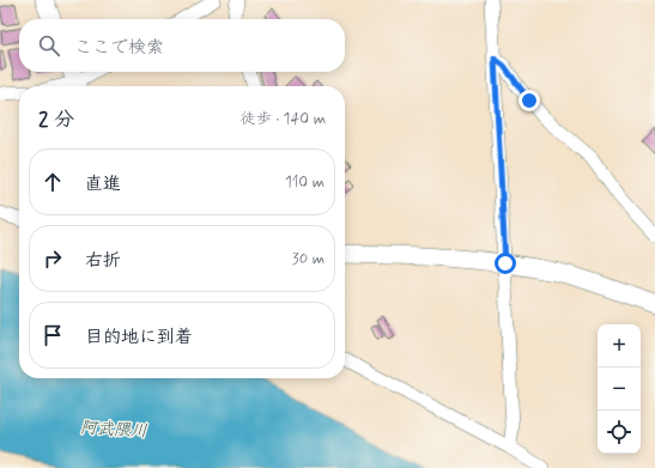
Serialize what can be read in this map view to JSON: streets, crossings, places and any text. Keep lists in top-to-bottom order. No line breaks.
{"water":["阿武隈川"],"page":{"search":"ここで検索","heading":["2 分","徒歩 · 140 m"],"list":[["直進","110 m"],["右折","30 m"],"目的地に到着"],"map_buttons":["+","−"]}}
